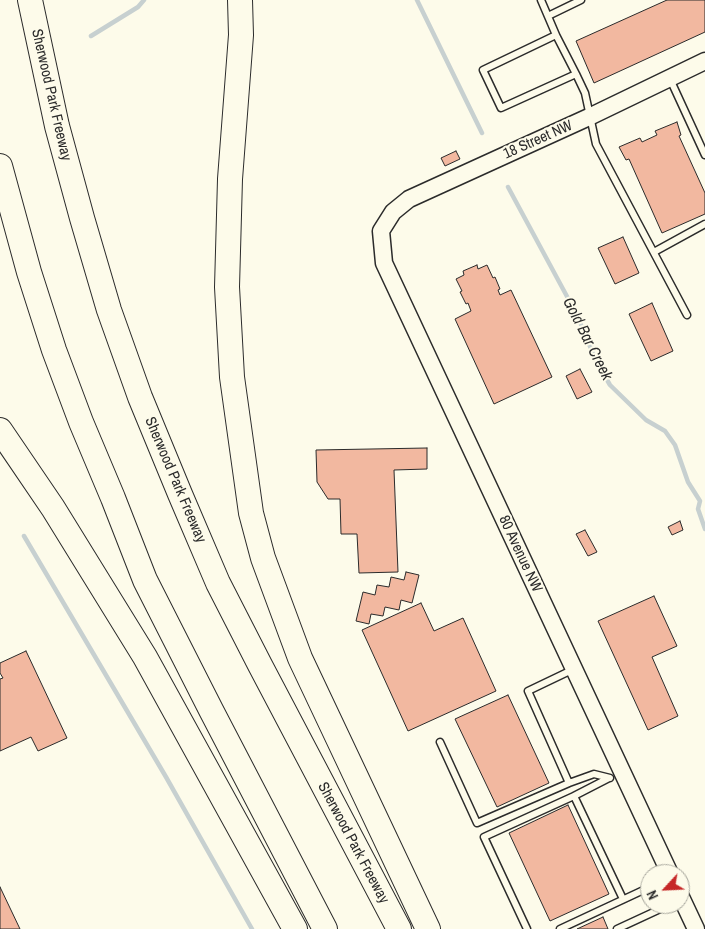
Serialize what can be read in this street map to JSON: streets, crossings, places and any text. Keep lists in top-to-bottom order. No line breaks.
{"streets":{"highway":["Sherwood Park Freeway"],"street":["18 Street NW","80 Avenue NW"]},"crossings":[["18 Street NW","80 Avenue NW"]],"water":["Gold Bar Creek"],"north":"bottom left"}
